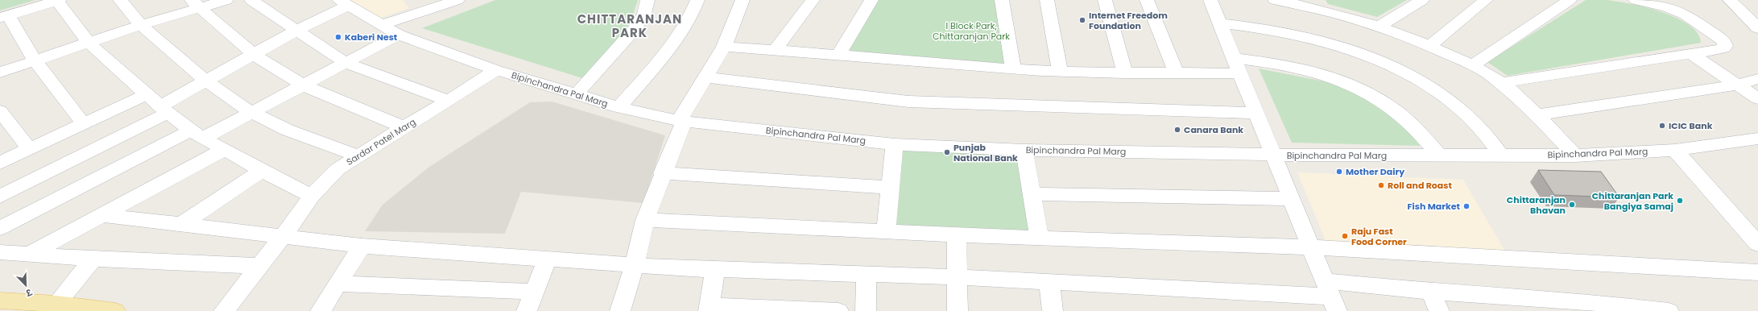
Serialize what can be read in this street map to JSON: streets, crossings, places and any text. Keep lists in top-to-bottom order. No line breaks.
{"streets":{"street":["Bipinchandra Pal Marg","Sardar Patel Marg"]},"crossings":[["Bipinchandra Pal Marg","Sardar Patel Marg"]],"districts":["CHITTARANJAN PARK"],"parks":["I Block Park, Chittaranjan Park"],"places":["Internet Freedom Foundation","Kaberi Nest","ICIC Bank","Canara Bank","Punjab National Bank","Mother Dairy","Roll and Roast","Chittaranjan Park Bangiya Samaj","Chittaranjan Bhavan","Fish Market","Raju Fast Food Corner"],"north":"bottom right"}
